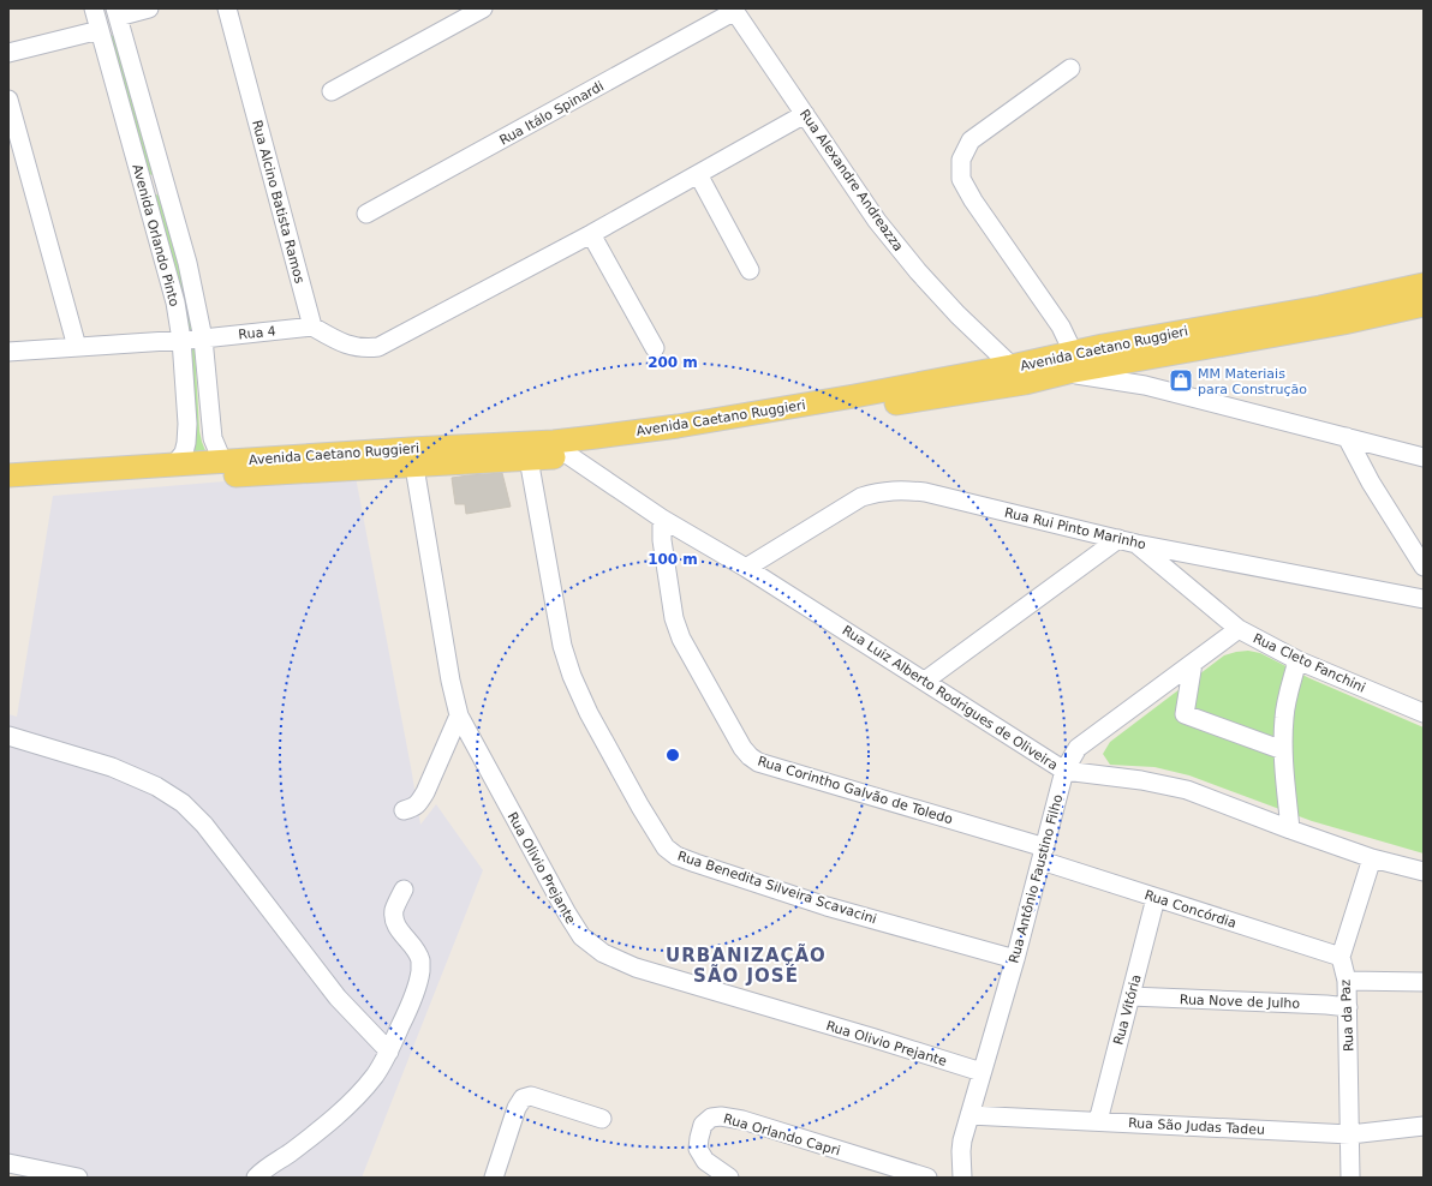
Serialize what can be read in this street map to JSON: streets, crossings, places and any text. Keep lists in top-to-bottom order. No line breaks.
{"streets":{"main road":["Avenida Caetano Ruggieri"],"street":["Rua Itálo Spinardi","Rua Alexandre Andreazza","Rua Alcino Batista Ramos","Avenida Orlando Pinto","Rua 4","Rua Rui Pinto Marinho","Rua Cleto Fanchini","Rua Luiz Alberto Rodrigues de Oliveira","Rua Corintho Galvão de Toledo","Rua Olivio Prejante","Rua Antônio Faustino Filho","Rua Benedita Silveira Scavacini","Rua Concórdia","Rua Nove de Julho","Rua Vitória","Rua da Paz","Rua São Judas Tadeu","Rua Orlando Capri"]},"crossings":[["Rua Itálo Spinardi","Rua Alexandre Andreazza"],["Rua Alexandre Andreazza","Avenida Caetano Ruggieri"],["Rua Alcino Batista Ramos","Rua 4"],["Avenida Orlando Pinto","Rua 4"],["Avenida Orlando Pinto","Avenida Caetano Ruggieri"],["Avenida Caetano Ruggieri","Rua Luiz Alberto Rodrigues de Oliveira"],["Avenida Caetano Ruggieri","Rua Olivio Prejante"],["Avenida Caetano Ruggieri","Rua Benedita Silveira Scavacini"],["Rua Rui Pinto Marinho","Rua Cleto Fanchini"],["Rua Rui Pinto Marinho","Rua Luiz Alberto Rodrigues de Oliveira"],["Rua Cleto Fanchini","Rua Antônio Faustino Filho"],["Rua Luiz Alberto Rodrigues de Oliveira","Rua Corintho Galvão de Toledo"],["Rua Luiz Alberto Rodrigues de Oliveira","Rua Antônio Faustino Filho"],["Rua Corintho Galvão de Toledo","Rua Antônio Faustino Filho"],["Rua Corintho Galvão de Toledo","Rua Concórdia"],["Rua Olivio Prejante","Rua Antônio Faustino Filho"],["Rua Antônio Faustino Filho","Rua Benedita Silveira Scavacini"],["Rua Antônio Faustino Filho","Rua Concórdia"],["Rua Antônio Faustino Filho","Rua São Judas Tadeu"],["Rua Concórdia","Rua Vitória"],["Rua Concórdia","Rua da Paz"],["Rua Nove de Julho","Rua Vitória"],["Rua Nove de Julho","Rua da Paz"],["Rua Vitória","Rua São Judas Tadeu"],["Rua da Paz","Rua São Judas Tadeu"]],"districts":["URBANIZAÇÃO SÃO JOSÉ"],"places":{"shop":["MM Materiais para Construção"]},"rings":["200 m","100 m"]}
